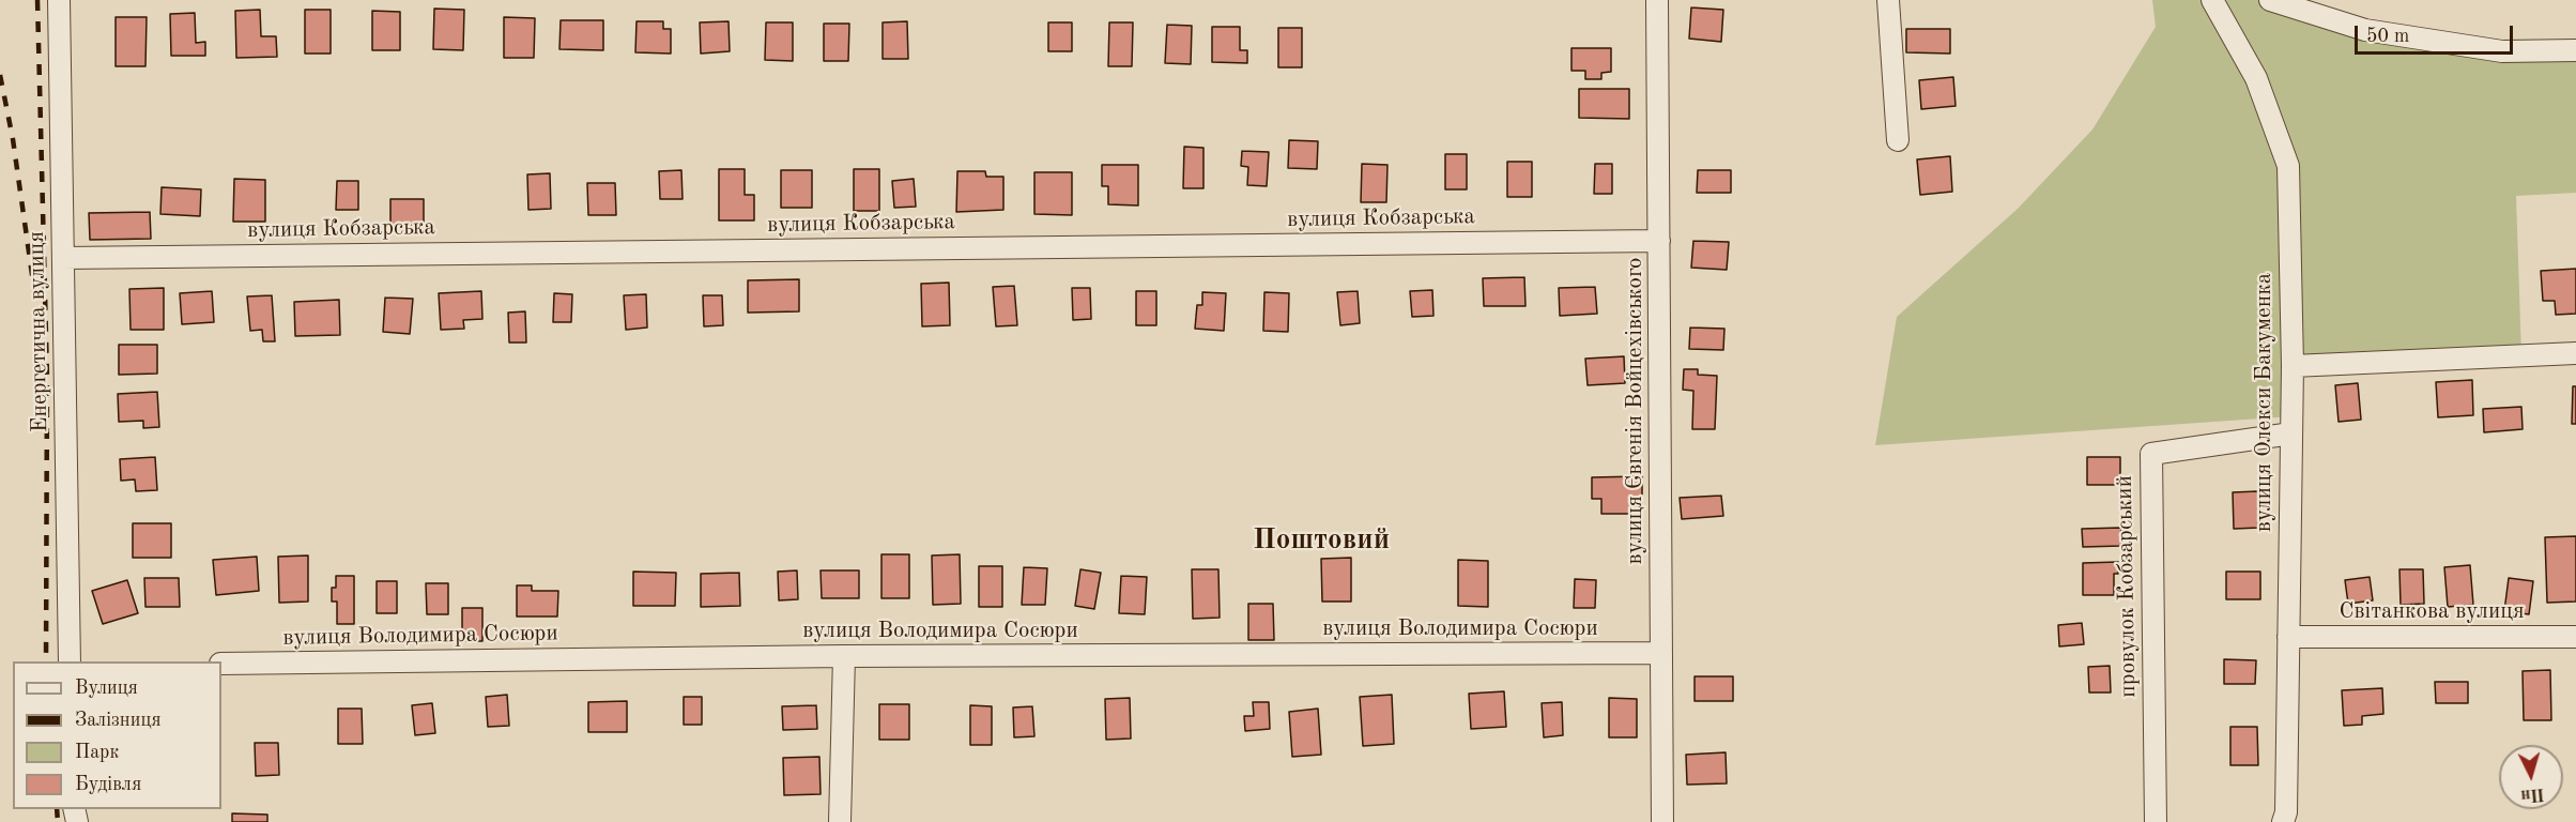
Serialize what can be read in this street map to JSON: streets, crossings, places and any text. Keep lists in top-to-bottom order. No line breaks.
{"streets":{"street":["вулиця Кобзарська","Енергетична вулиця","вулиця Олекси Бакуменка","вулиця Євгенія Войцехівського","провулок Кобзарський","Світанкова вулиця","вулиця Володимира Сосюри"]},"crossings":[["вулиця Кобзарська","Енергетична вулиця"],["вулиця Кобзарська","вулиця Євгенія Войцехівського"],["вулиця Олекси Бакуменка","провулок Кобзарський"],["вулиця Олекси Бакуменка","Світанкова вулиця"],["вулиця Євгенія Войцехівського","вулиця Володимира Сосюри"]],"districts":["Поштовий"],"legend":["Вулиця","Залізниця","Парк","Будівля"],"scale_bar":"50 m","north":"bottom"}
